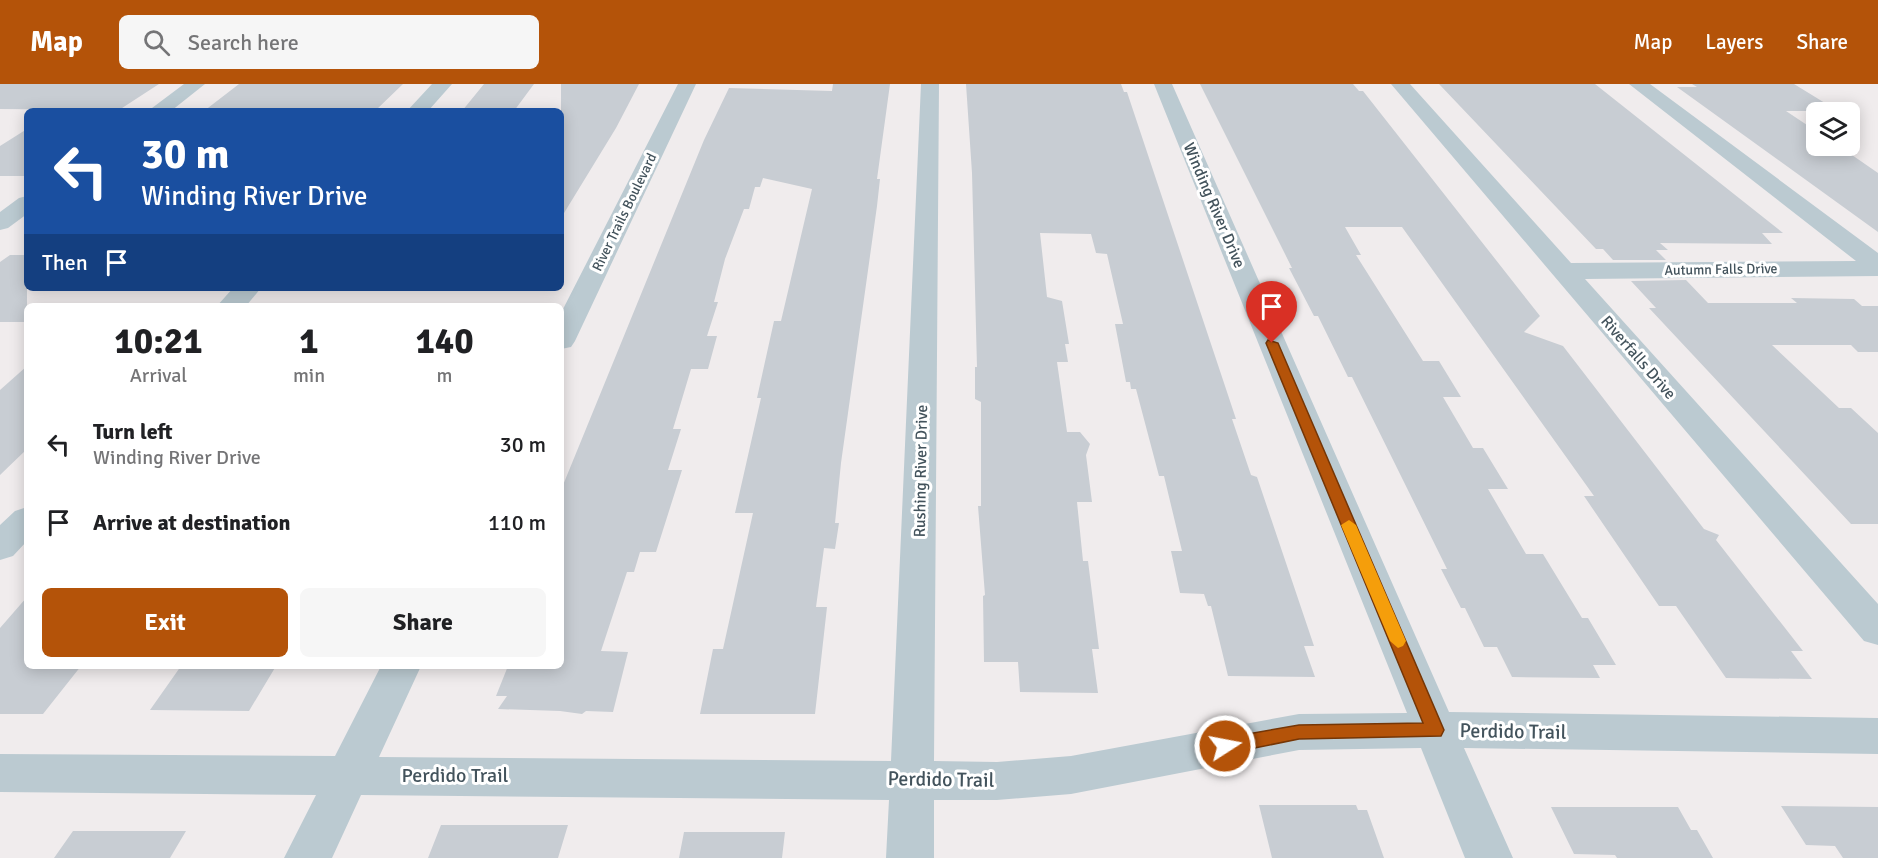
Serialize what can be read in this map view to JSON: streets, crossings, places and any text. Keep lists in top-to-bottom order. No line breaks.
{"streets":{"street":["Winding River Drive","River Trails Boulevard","Autumn Falls Drive","Riverfalls Drive","Rushing River Drive","Perdido Trail"]},"crossings":[["Winding River Drive","Perdido Trail"],["Autumn Falls Drive","Riverfalls Drive"],["Rushing River Drive","Perdido Trail"]],"page":{"header":"Map","search":"Search here","nav":["Map","Layers","Share"],"turn":["30 m","Winding River Drive"],"then":"Then","eta":["10:21","Arrival","1","min","140","m"],"list":[{"name":"Turn left","note":"Winding River Drive","value":"30 m"},{"name":"Arrive at destination","value":"110 m"}],"buttons":["Exit","Share"]}}
